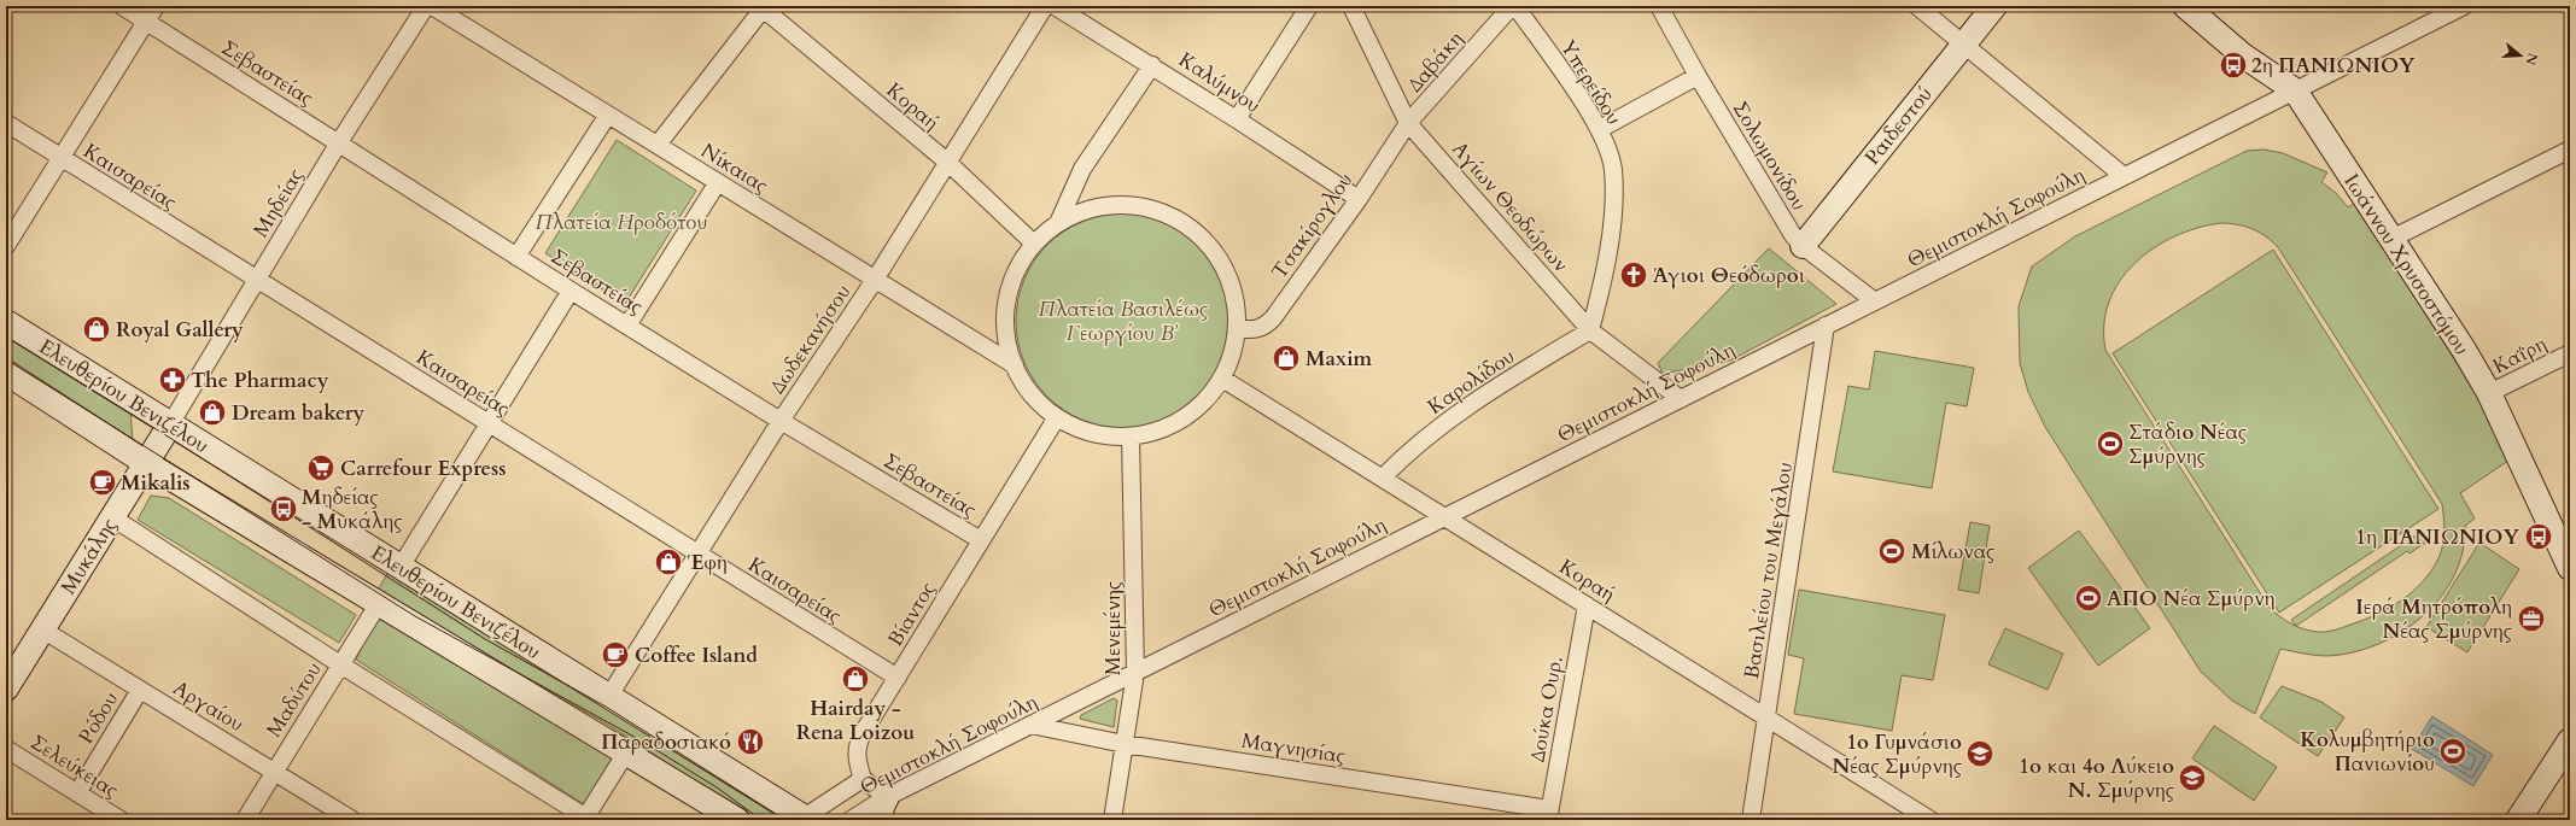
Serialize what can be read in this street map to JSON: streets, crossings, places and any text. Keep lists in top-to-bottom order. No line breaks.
{"streets":{"main road":["Ραιδεστού","Ιωάννου Χρυσοστόμου","Ελευθερίου Βενιζέλου","Μυκάλης"],"street":["Δαβάκη","Σεβαστείας","Καλύμνου","Υπερείδου","Κοραή","Σολωμονίδου","Νίκαιας","Καισαρείας","Μηδείας","Αγίων Θεοδώρων","Θεμιστοκλή Σοφούλη","Τσακίρογλου","Δωδεκανήσου","Καΐρη","Καρολίδου","Βασιλείου του Μεγάλου","Βίαντος","Μενεμένης","Μαδύτου","Αργαίου","Δούκα Ουρ.","Ρόδου","Μαγνησίας","Σελεύκειας"]},"crossings":[["Δαβάκη","Αγίων Θεοδώρων"],["Δαβάκη","Τσακίρογλου"],["Σεβαστείας","Μηδείας"],["Σεβαστείας","Δωδεκανήσου"],["Σεβαστείας","Βίαντος"],["Καλύμνου","Τσακίρογλου"],["Υπερείδου","Αγίων Θεοδώρων"],["Υπερείδου","Καρολίδου"],["Κοραή","Θεμιστοκλή Σοφούλη"],["Κοραή","Δωδεκανήσου"],["Κοραή","Καρολίδου"],["Κοραή","Βασιλείου του Μεγάλου"],["Κοραή","Δούκα Ουρ."],["Ραιδεστού","Σολωμονίδου"],["Σολωμονίδου","Θεμιστοκλή Σοφούλη"],["Νίκαιας","Δωδεκανήσου"],["Καισαρείας","Μηδείας"],["Καισαρείας","Δωδεκανήσου"],["Καισαρείας","Βίαντος"],["Μηδείας","Ελευθερίου Βενιζέλου"],["Μηδείας","Μυκάλης"],["Αγίων Θεοδώρων","Θεμιστοκλή Σοφούλη"],["Αγίων Θεοδώρων","Τσακίρογλου"],["Αγίων Θεοδώρων","Καρολίδου"],["Θεμιστοκλή Σοφούλη","Ιωάννου Χρυσοστόμου"],["Θεμιστοκλή Σοφούλη","Βασιλείου του Μεγάλου"],["Θεμιστοκλή Σοφούλη","Μενεμένης"],["Θεμιστοκλή Σοφούλη","Μαγνησίας"],["Ιωάννου Χρυσοστόμου","Καΐρη"],["Δωδεκανήσου","Ελευθερίου Βενιζέλου"],["Ελευθερίου Βενιζέλου","Μυκάλης"],["Ελευθερίου Βενιζέλου","Μαδύτου"],["Μυκάλης","Αργαίου"],["Μενεμένης","Μαγνησίας"],["Μαδύτου","Αργαίου"],["Αργαίου","Ρόδου"],["Δούκα Ουρ.","Μαγνησίας"],["Ρόδου","Σελεύκειας"]],"parks":["Πλατεία Ηροδότου","Πλατεία Βασιλέως Γεωργίου Β΄"],"places":{"bus stop":["2η ΠΑΝΙΩΝΙΟΥ","Μηδείας - Μυκάλης","1η ΠΑΝΙΩΝΙΟΥ"],"church":["Άγιοι Θεόδωροι"],"shop":["Royal Gallery","Maxim","Dream bakery","Έφη","Hairday - Rena Loizou"],"pharmacy":["The Pharmacy"],"sports":["Στάδιο Νέας Σμύρνης","Μίλωνας","ΑΠΟ Νέα Σμύρνη","Κολυμβητήριο Πανιωνίου"],"supermarket":["Carrefour Express"],"cafe":["Mikalis","Coffee Island"],"office":["Ιερά Μητρόπολη Νέας Σμύρνης"],"restaurant":["Παραδοσιακό"],"school or university":["1ο Γυμνάσιο Νέας Σμύρνης","1ο και 4ο Λύκειο Ν. Σμύρνης"]},"north":"right"}
